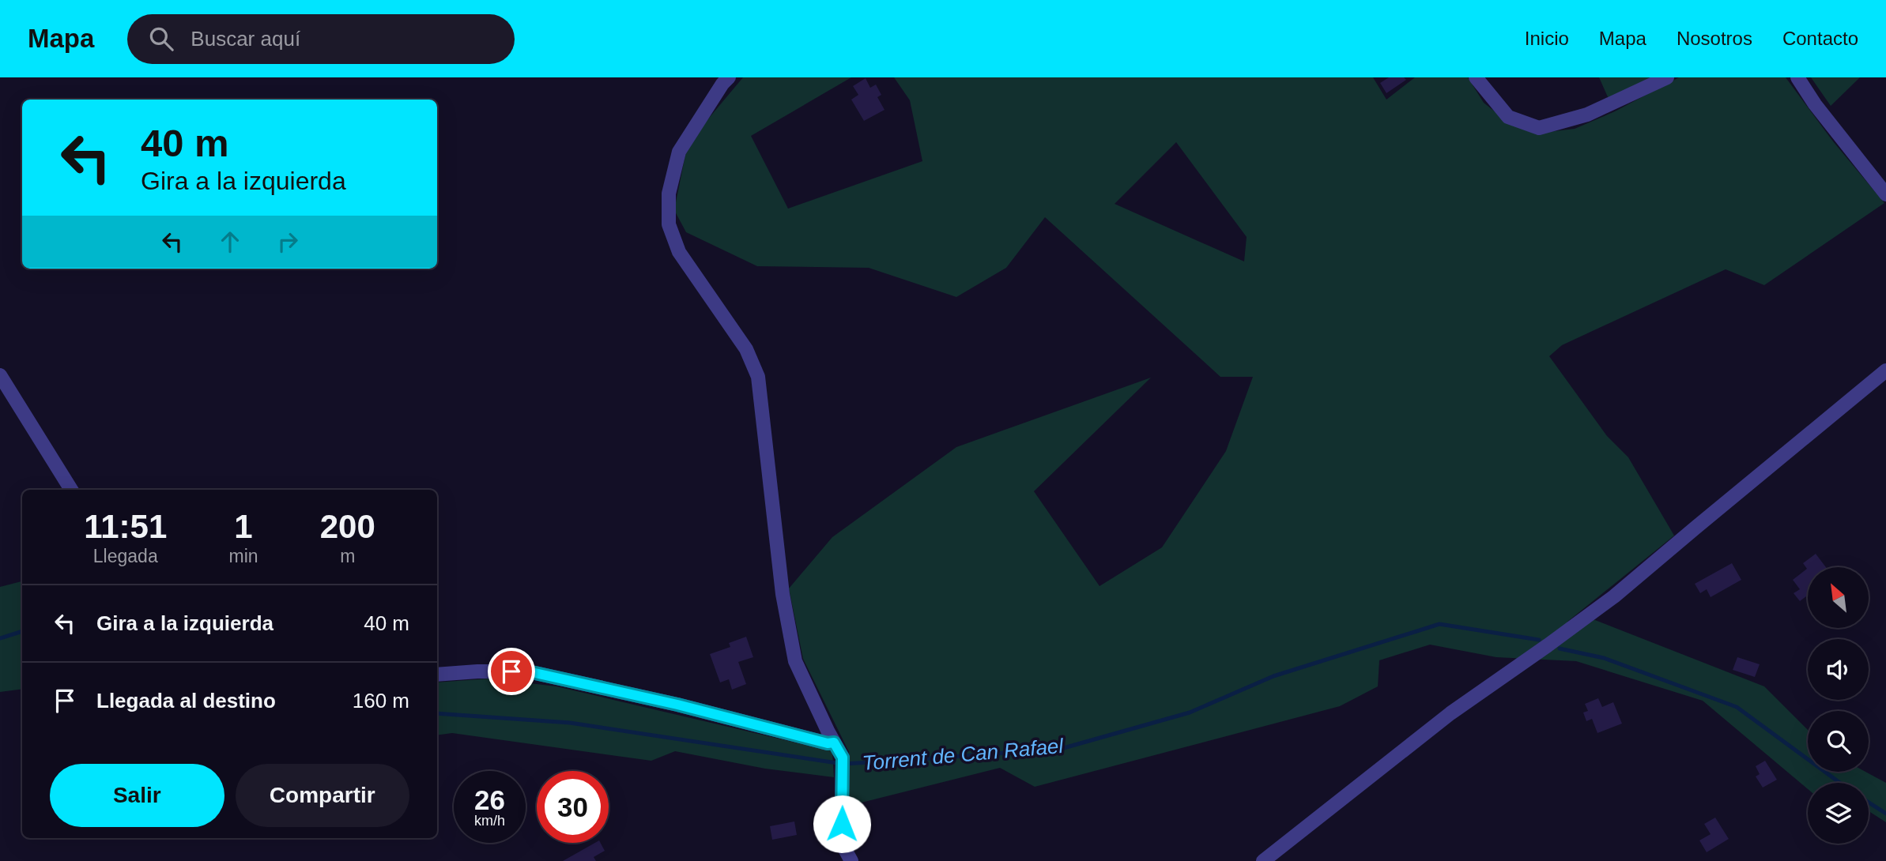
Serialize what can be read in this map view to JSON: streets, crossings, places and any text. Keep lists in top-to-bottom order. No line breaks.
{"water":["Torrent de Can Rafael"],"north":"top left","page":{"header":"Mapa","search":"Buscar aquí","nav":["Inicio","Mapa","Nosotros","Contacto"],"turn":["40 m","Gira a la izquierda"],"eta":["11:51","Llegada","1","min","200","m"],"list":[{"name":"Gira a la izquierda","value":"40 m"},{"name":"Llegada al destino","value":"160 m"}],"buttons":["Salir","Compartir"],"speed":"26 km/h","limit":"30"}}
